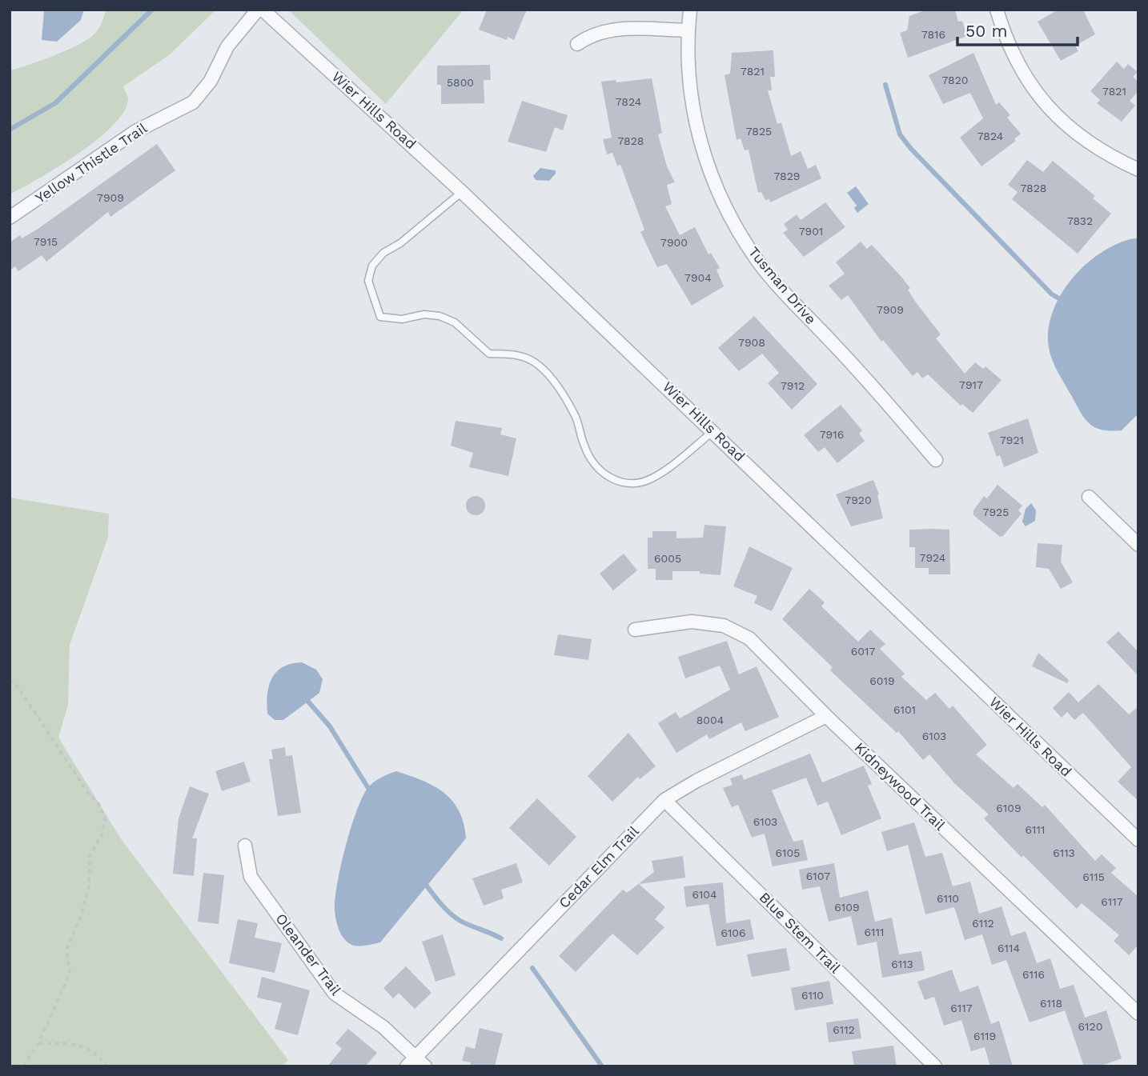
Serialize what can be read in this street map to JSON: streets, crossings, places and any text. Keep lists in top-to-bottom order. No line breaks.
{"streets":{"street":["Wier Hills Road","Yellow Thistle Trail","Tusman Drive","Kidneywood Trail","Cedar Elm Trail","Blue Stem Trail","Oleander Trail"]},"crossings":[["Kidneywood Trail","Cedar Elm Trail"],["Cedar Elm Trail","Blue Stem Trail"],["Cedar Elm Trail","Oleander Trail"]],"house_numbers":["7816","7821","7820","5800","7821","7824","7825","7824","7828","7829","7828","7909","7832","7901","7915","7900","7904","7909","7908","7917","7912","7916","7921","7920","7925","7924","6005","6017","6019","6101","8004","6103","6109","6103","6111","6105","6113","6107","6115","6104","6110","6117","6109","6112","6111","6106","6114","6113","6116","6110","6118","6117","6120","6112","6119"],"scale_bar":"50 m"}
